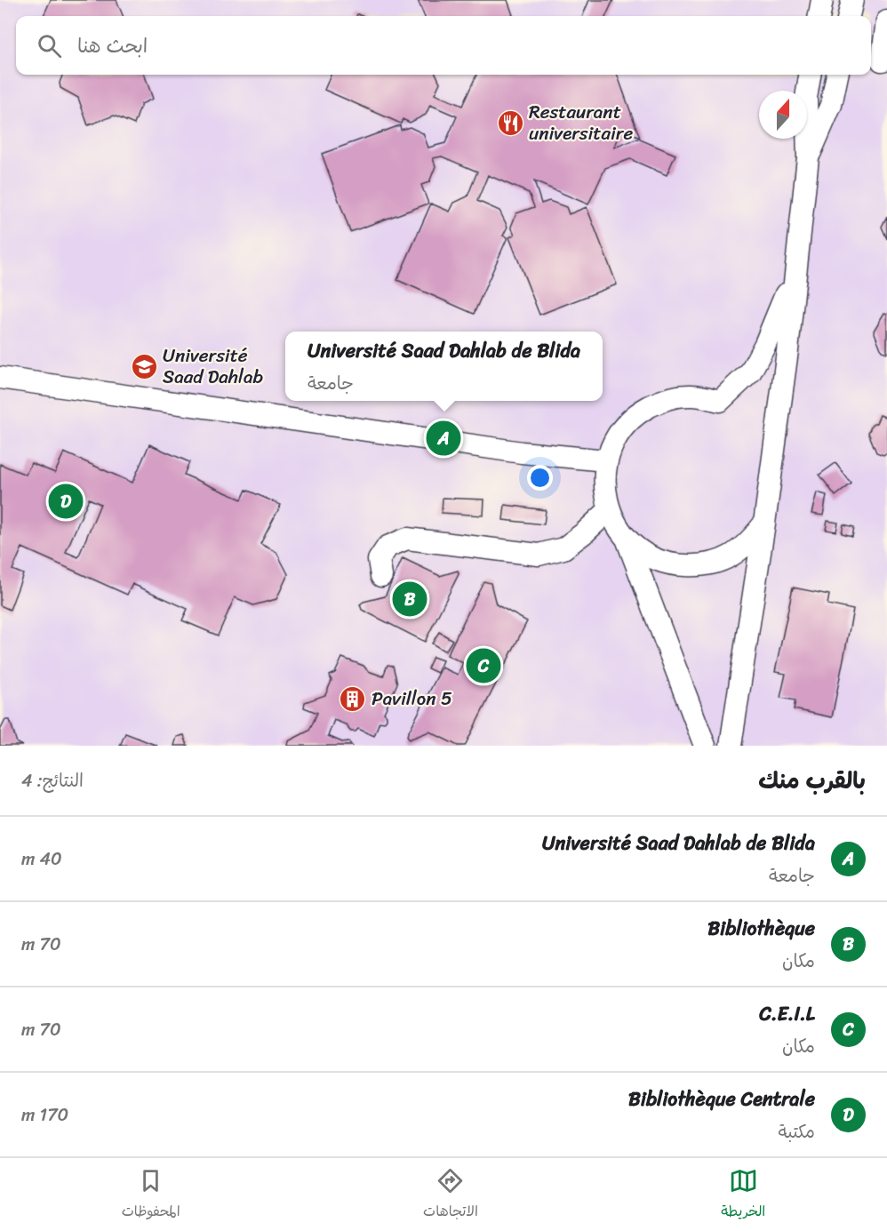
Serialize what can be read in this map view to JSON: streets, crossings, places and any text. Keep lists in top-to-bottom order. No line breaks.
{"places":{"restaurant":["Restaurant universitaire"],"school or university":["Université Saad Dahlab"],"building":["Pavillon 5"]},"north":"top","page":{"search":"ابحث هنا","popup":["Université Saad Dahlab de Blida","جامعة"],"pins":["A","D","B","C"],"heading":["بالقرب منك","النتائج: 4"],"list":[{"mark":"A","name":"Université Saad Dahlab de Blida","note":"جامعة","value":"40 m"},{"mark":"B","name":"Bibliothèque","note":"مكان","value":"70 m"},{"mark":"C","name":"C.E.I.L","note":"مكان","value":"70 m"},{"mark":"D","name":"Bibliothèque Centrale","note":"مكتبة","value":"170 m"}],"nav":["الخريطة","الاتجاهات","المحفوظات"]}}
